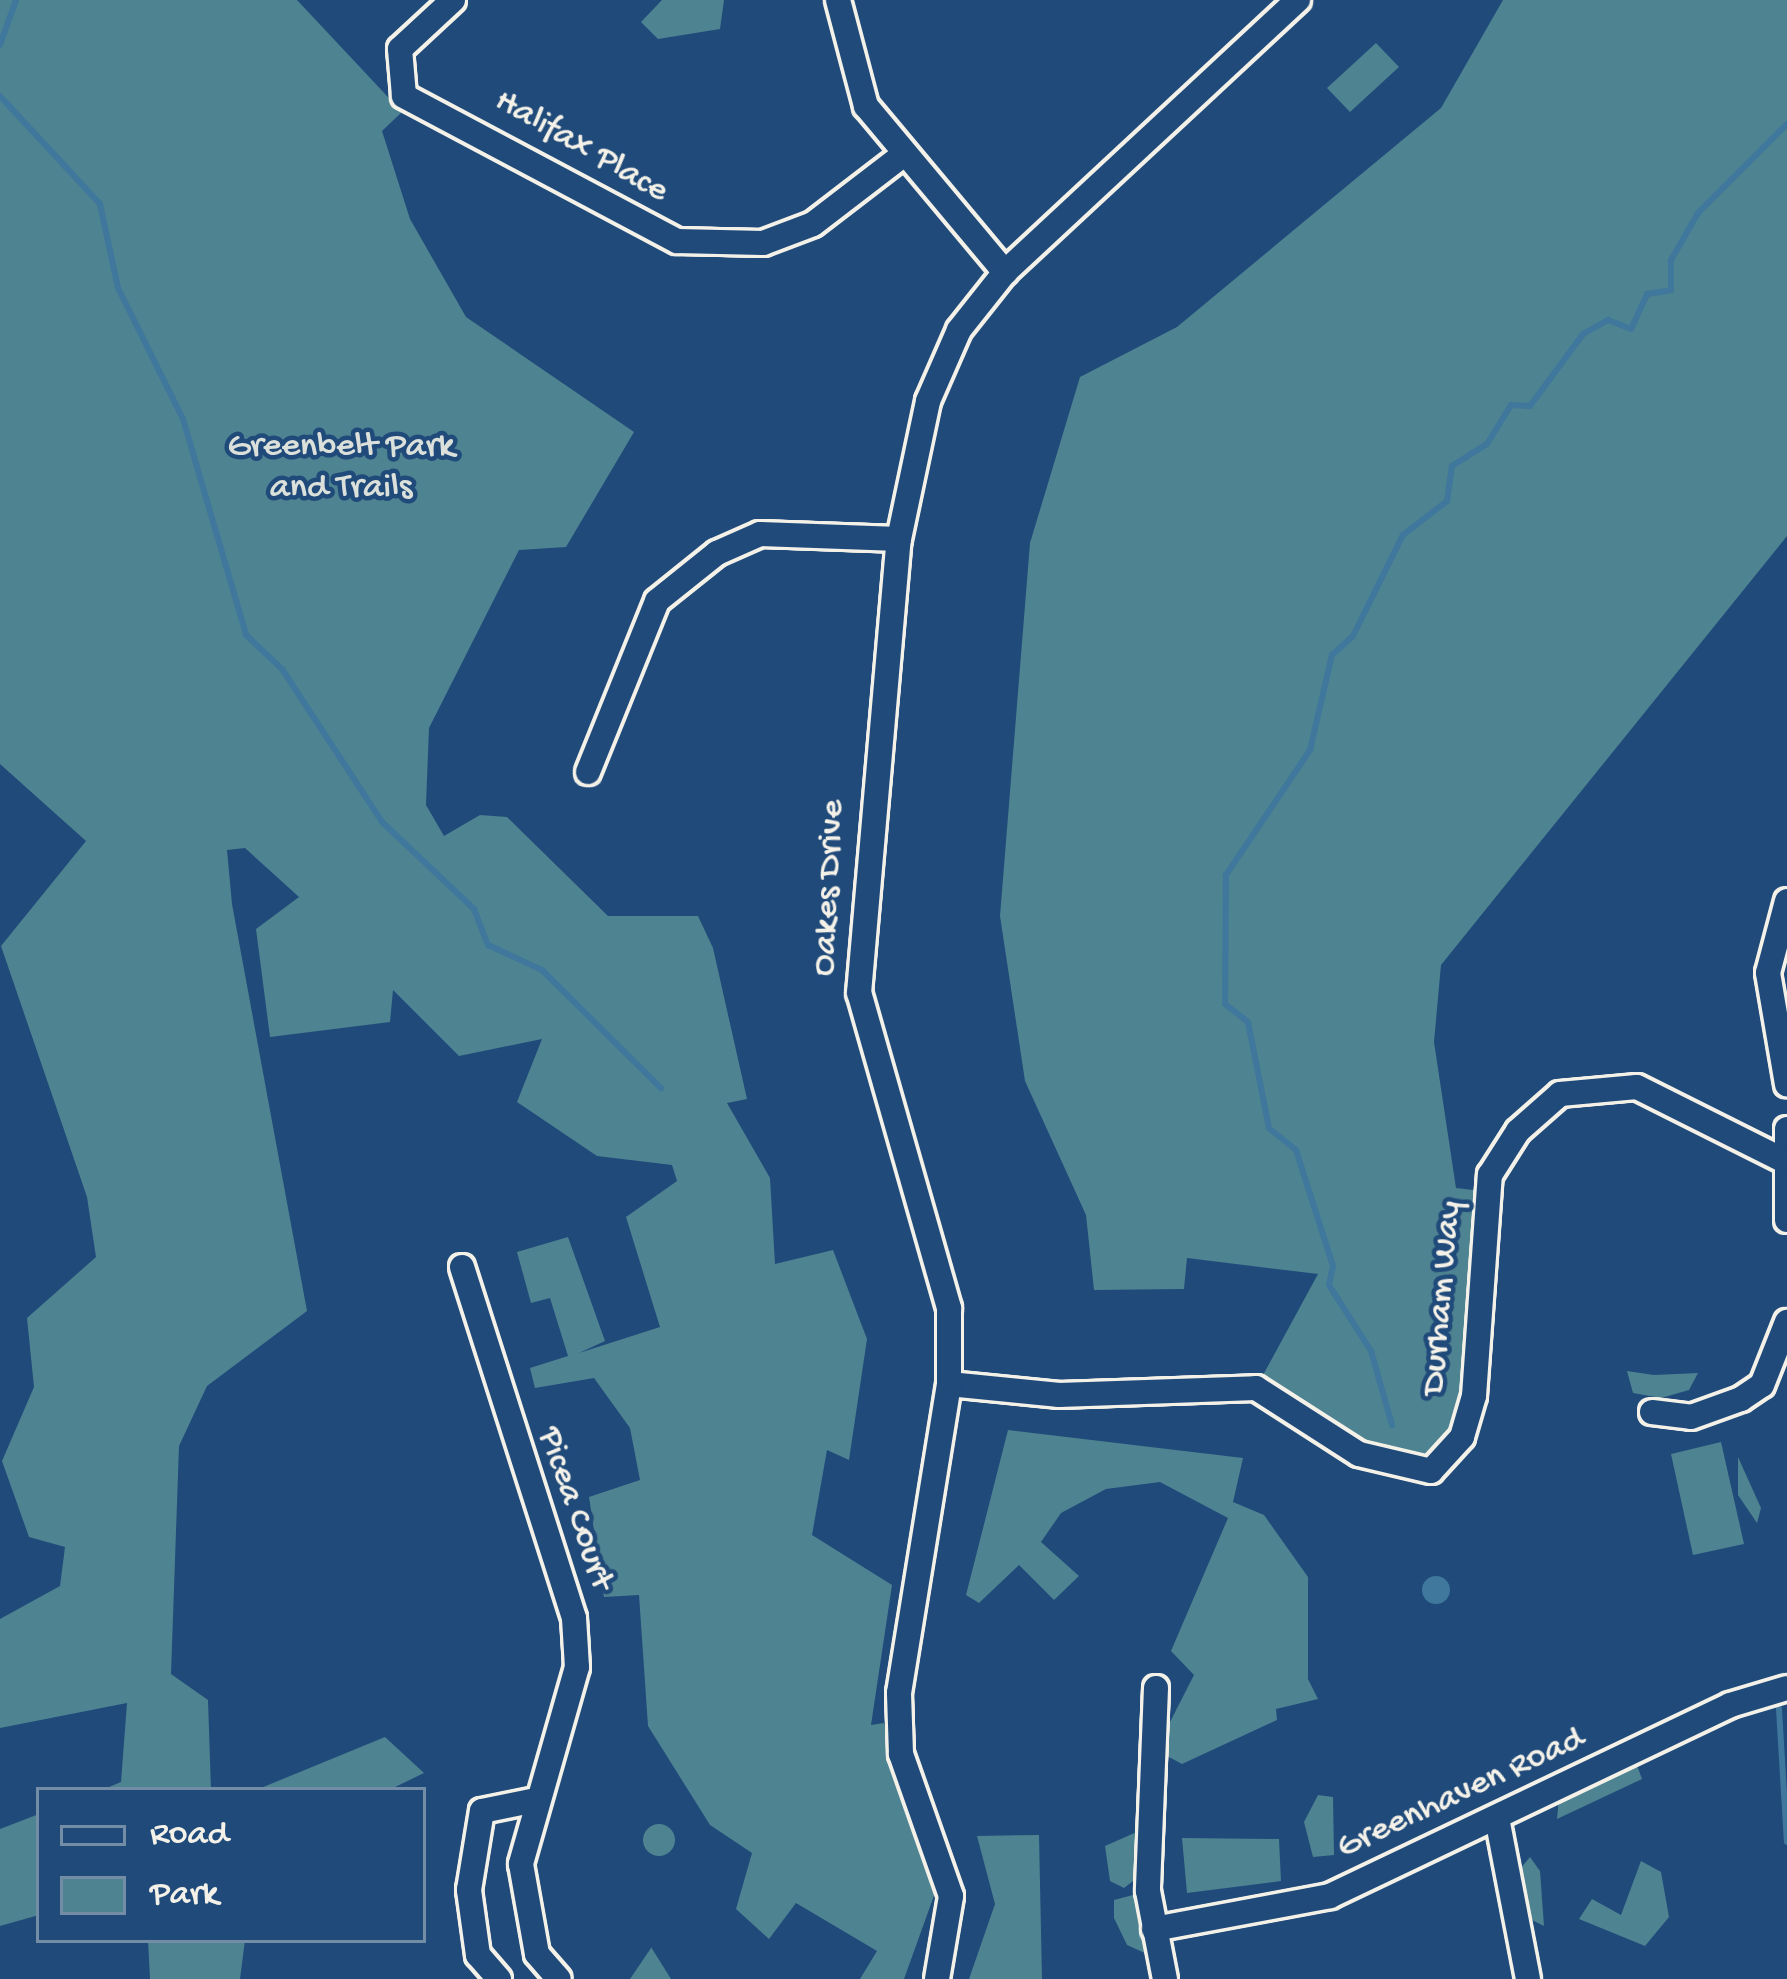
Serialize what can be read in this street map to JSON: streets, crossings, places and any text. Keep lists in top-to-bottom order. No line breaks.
{"streets":{"street":["Halifax Place","Oakes Drive","Durham Way","Picea Court","Greenhaven Road"]},"crossings":[["Oakes Drive","Durham Way"]],"parks":["Greenbelt Park and Trails"],"legend":["Road","Park"]}
